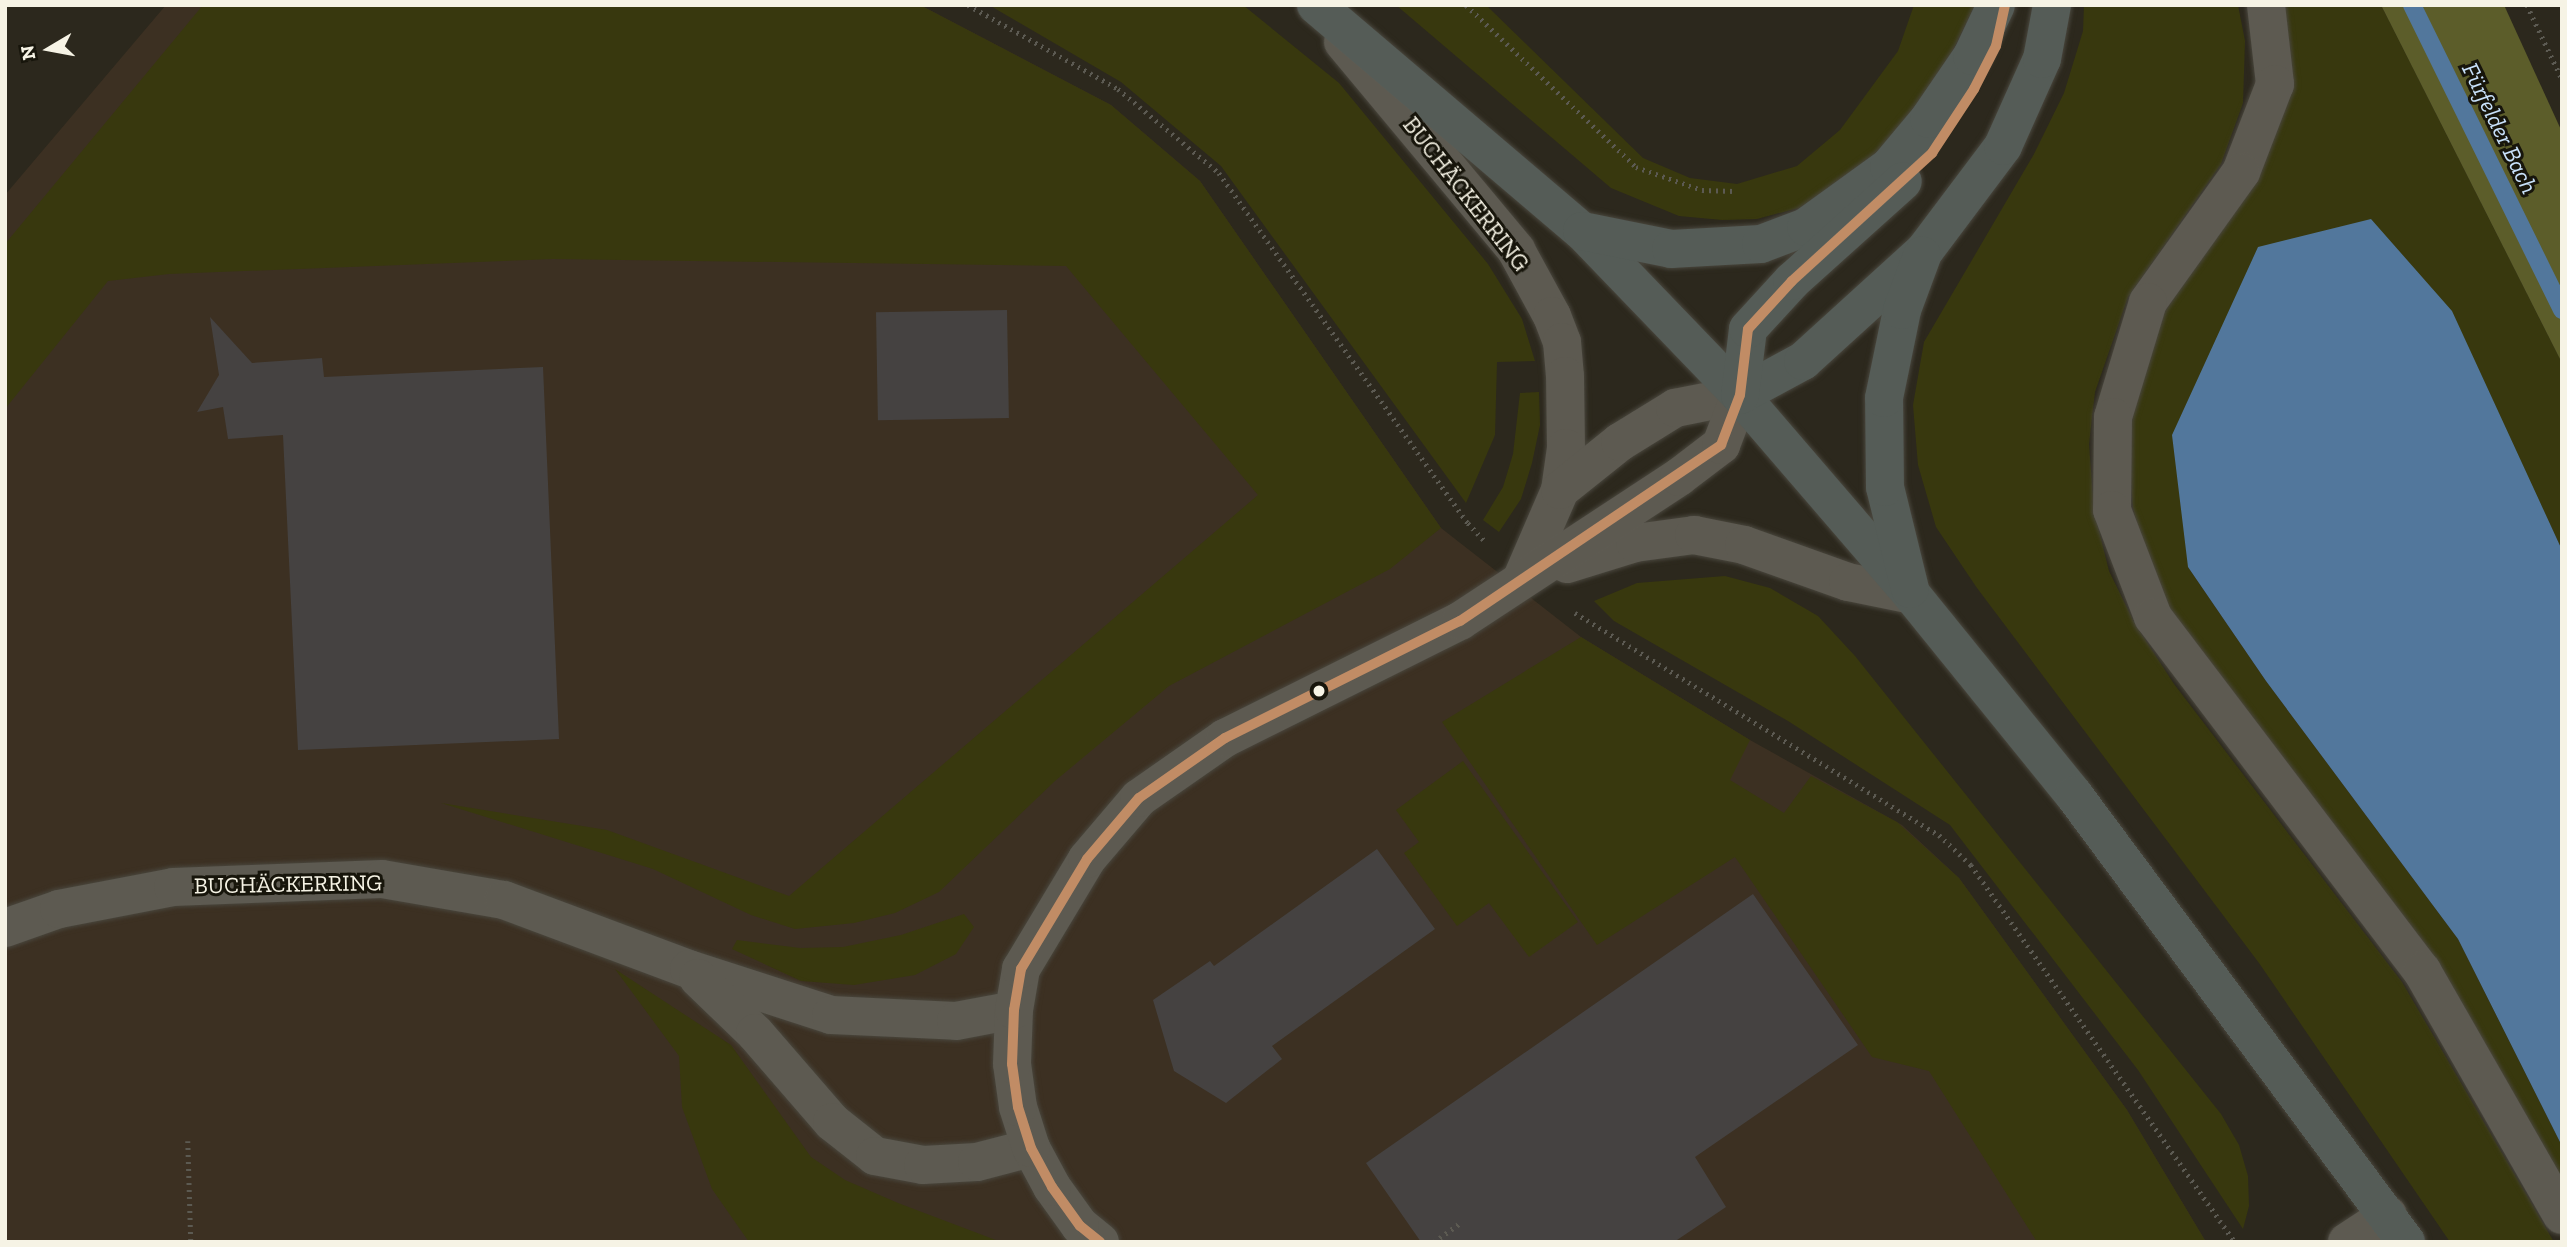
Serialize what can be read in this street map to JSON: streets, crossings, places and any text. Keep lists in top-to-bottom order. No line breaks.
{"streets":{"street":["BUCHÄCKERRING"]},"water":["Fürfelder Bach"],"north":"left"}
